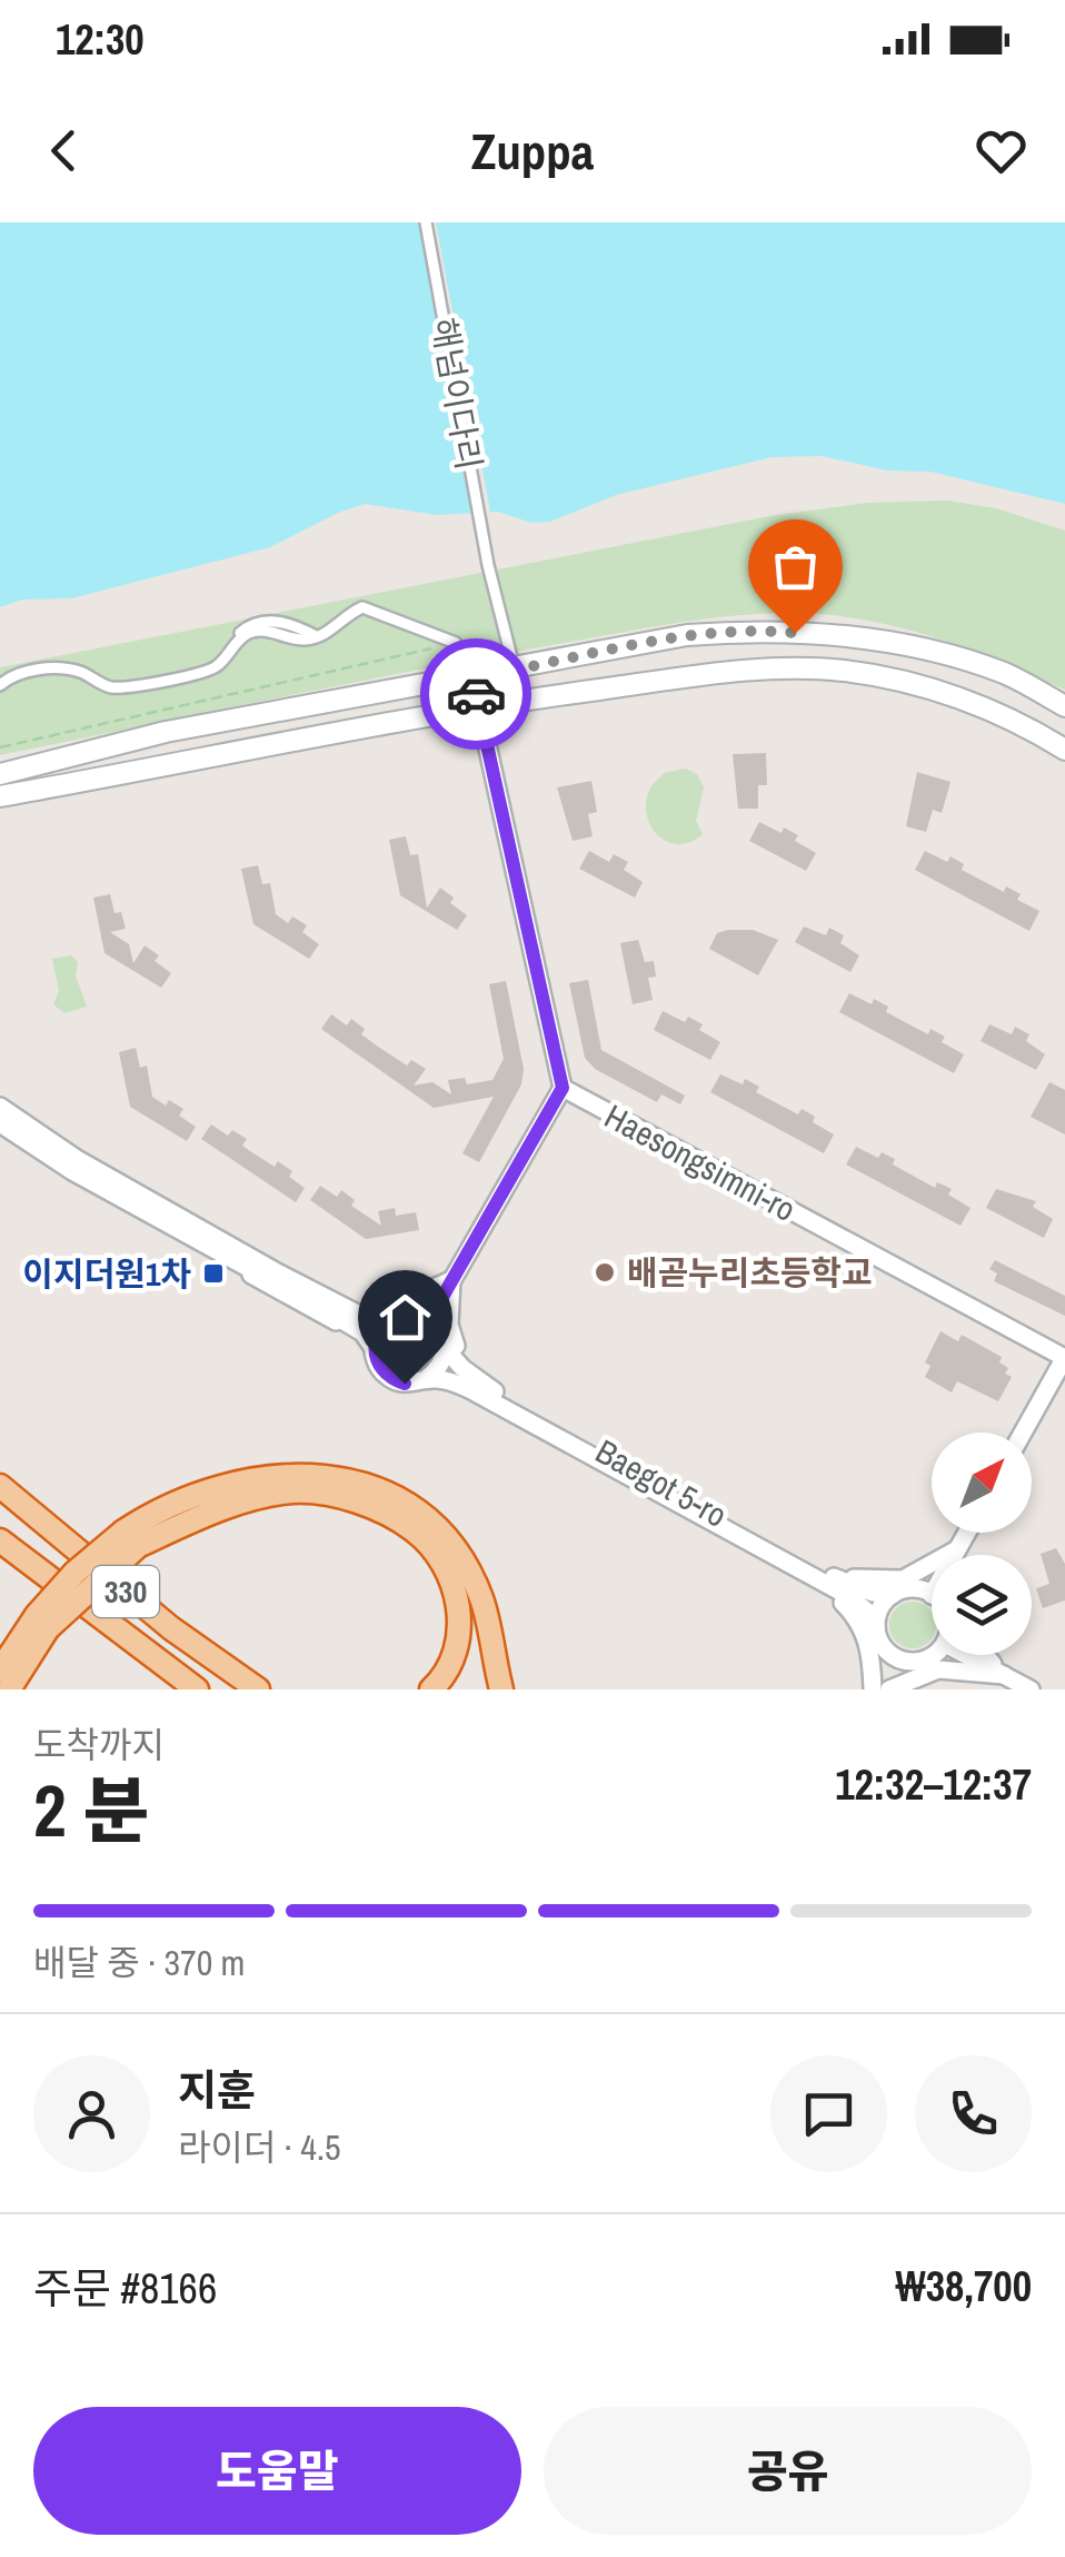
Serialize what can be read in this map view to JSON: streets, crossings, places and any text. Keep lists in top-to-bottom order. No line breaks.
{"streets":{"highway":["330"],"street":["해넘이다리","Haesongsimni-ro","Baegot 5-ro"]},"places":{"other":["배곧누리초등학교"],"transit":["이지더원1차"]},"north":"top right","page":{"status":"12:30","header":"Zuppa","heading":["2 분","도착까지","12:32–12:37"],"panel":["지훈","라이더 · 4.5","주문 #8166","₩38,700"],"bar":"배달 중 · 370 m","buttons":["도움말","공유"]}}
